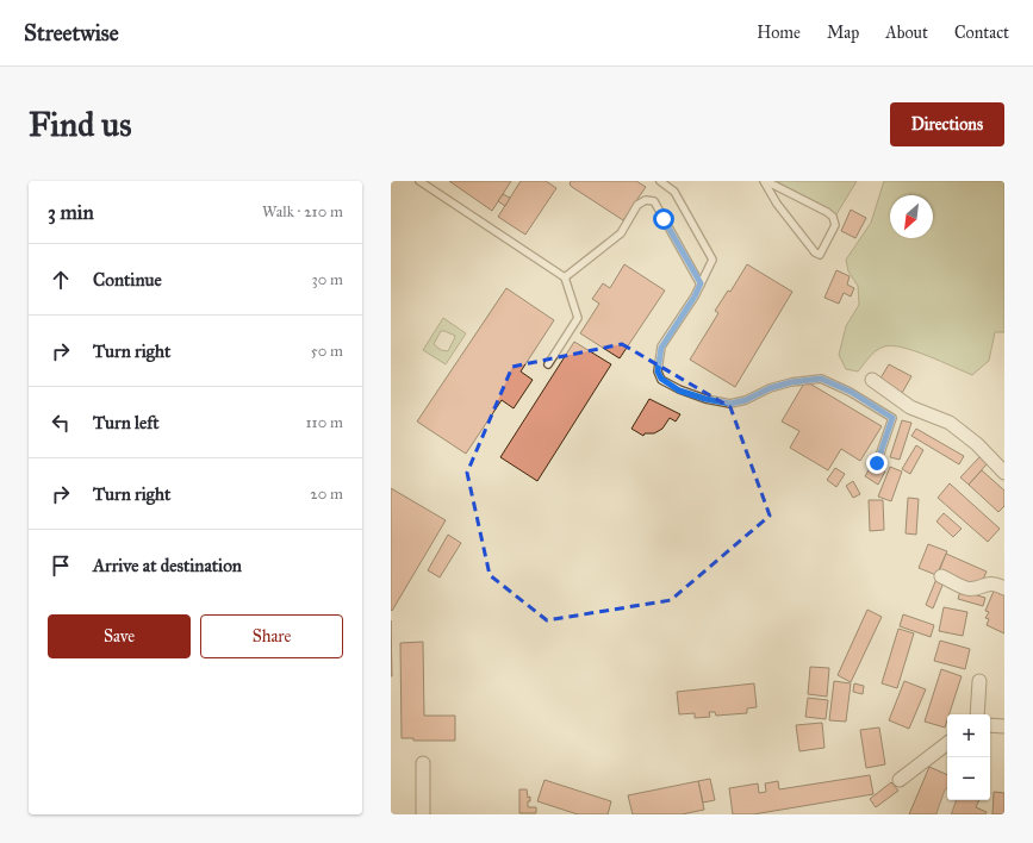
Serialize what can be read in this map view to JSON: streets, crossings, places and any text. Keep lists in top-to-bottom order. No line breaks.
{"north":"bottom left","page":{"header":"Streetwise","nav":["Home","Map","About","Contact"],"buttons":["Directions",["Save","Share"]],"title":"Find us","heading":["3 min","Walk · 210 m"],"list":[["Continue","30 m"],["Turn right","50 m"],["Turn left","110 m"],["Turn right","20 m"],"Arrive at destination"],"map_buttons":["+","−"]}}
